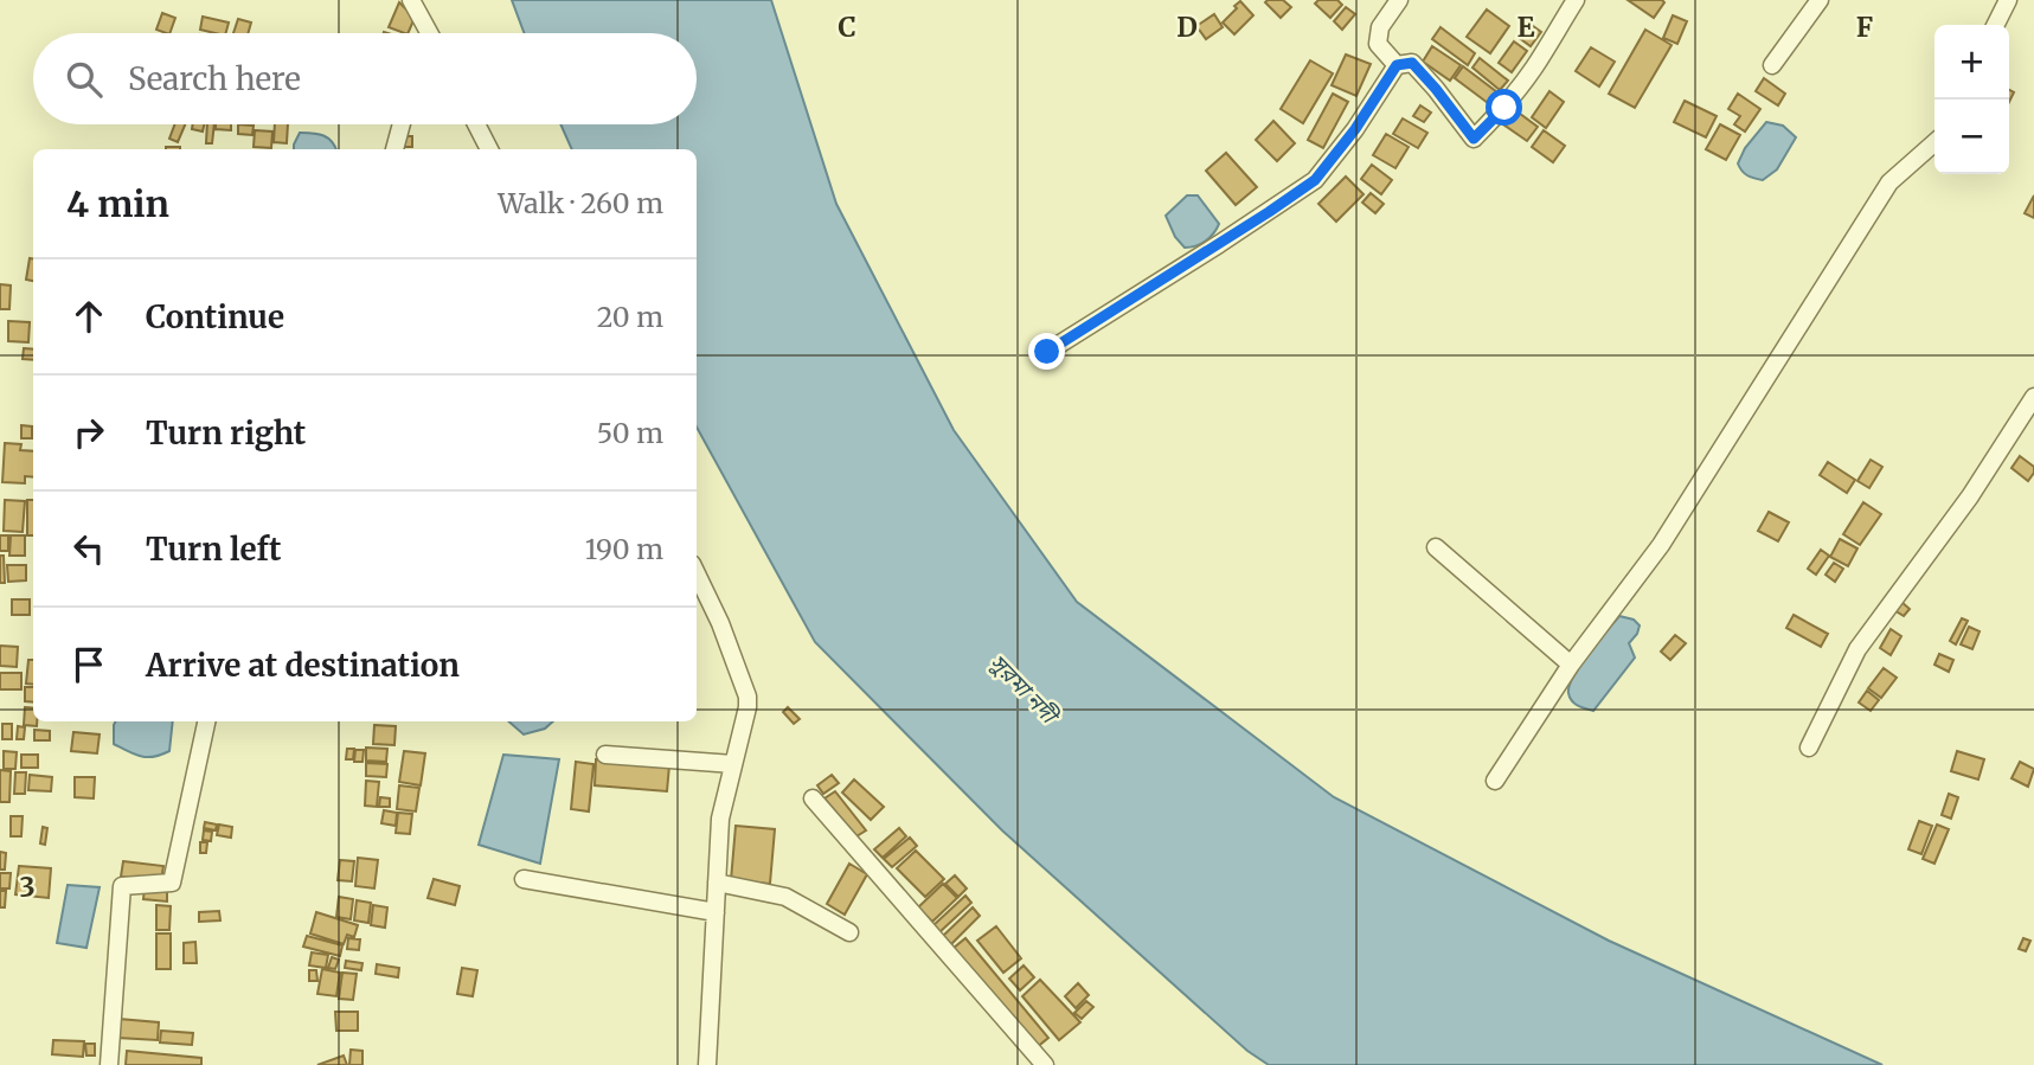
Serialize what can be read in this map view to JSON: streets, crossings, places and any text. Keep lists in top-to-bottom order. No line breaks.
{"water":["সুরমা নদী"],"page":{"map_buttons":["+","−"],"search":"Search here","heading":["4 min","Walk · 260 m"],"list":[["Continue","20 m"],["Turn right","50 m"],["Turn left","190 m"],"Arrive at destination"]},"grid":{"columns":["C","D","E","F"],"rows":["3"]}}
